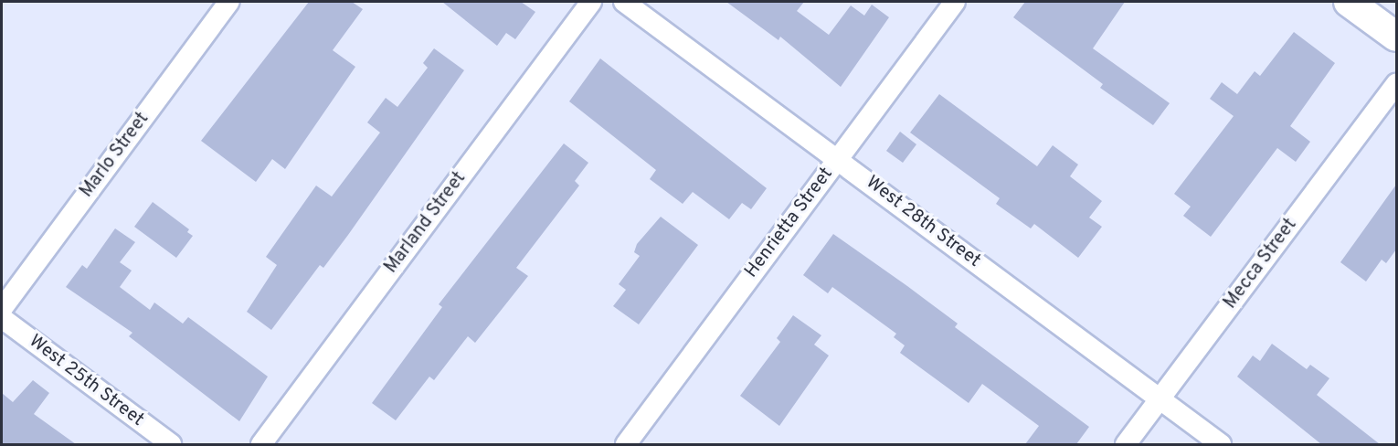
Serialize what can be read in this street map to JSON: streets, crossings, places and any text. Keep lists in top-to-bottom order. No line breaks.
{"streets":{"street":["Marlo Street","West 28th Street","Marland Street","Henrietta Street","Mecca Street","West 25th Street"]},"crossings":[["West 28th Street","Henrietta Street"],["West 28th Street","Mecca Street"]]}
